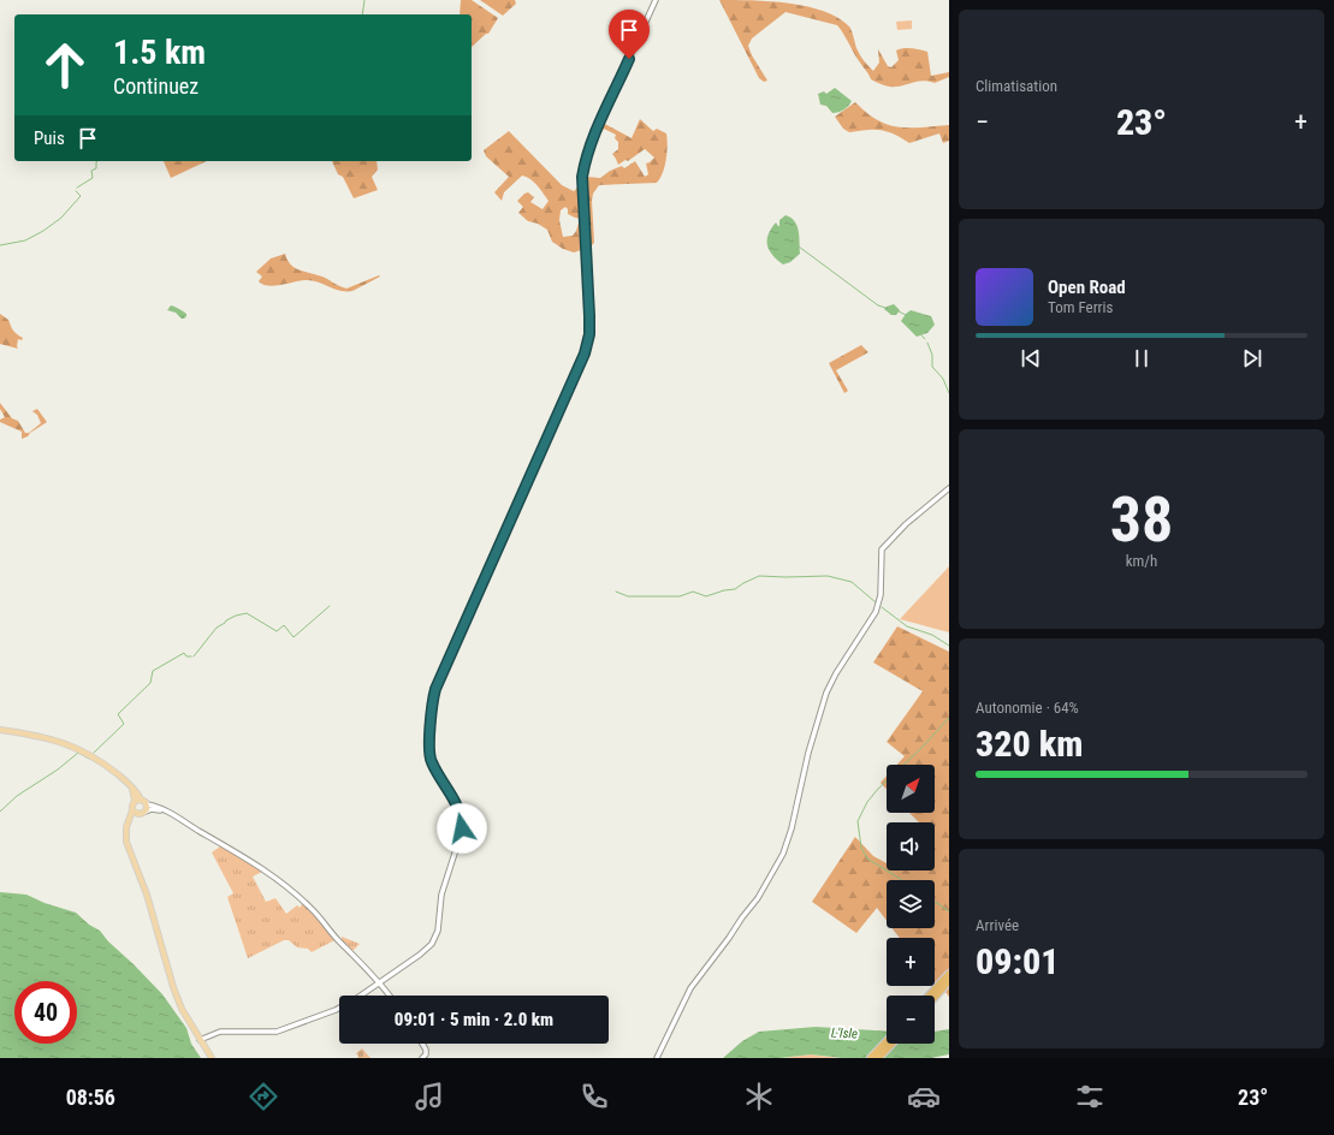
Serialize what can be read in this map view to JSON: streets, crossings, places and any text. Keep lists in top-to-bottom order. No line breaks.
{"water":["L'Isle"],"north":"top right","page":{"tile":["Climatisation",["38","km/h"],["Autonomie · 64%","320 km"],["Arrivée","09:01"]],"turn":["1.5 km","Continuez"],"heat":["−","23°","+"],"then":"Puis","song":["Open Road","Tom Ferris"],"map_buttons":["+","−"],"limit":"40","trip":"09:01 · 5 min · 2.0 km","tabs":["08:56","23°"]}}
